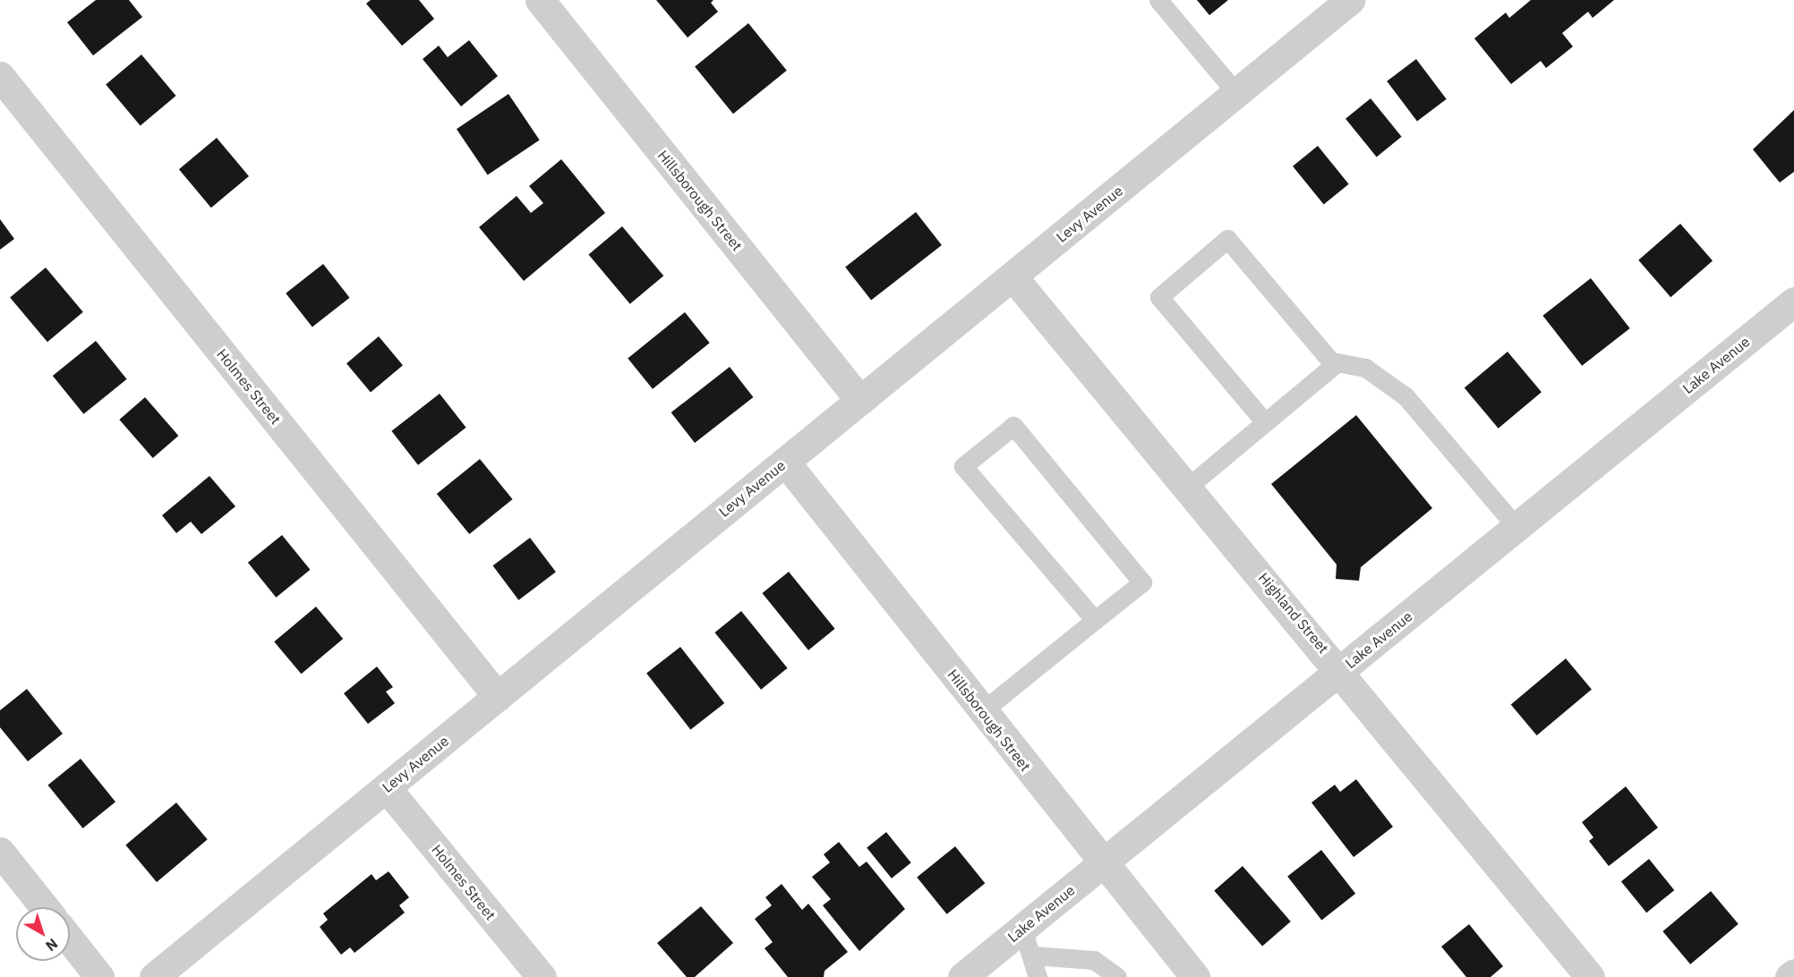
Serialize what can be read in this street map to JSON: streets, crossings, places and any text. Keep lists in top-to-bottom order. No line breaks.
{"streets":{"street":["Hillsborough Street","Levy Avenue","Lake Avenue","Holmes Street","Highland Street"]},"crossings":[["Hillsborough Street","Levy Avenue"],["Hillsborough Street","Lake Avenue"],["Levy Avenue","Holmes Street"],["Levy Avenue","Highland Street"],["Lake Avenue","Highland Street"]],"north":"bottom right"}
